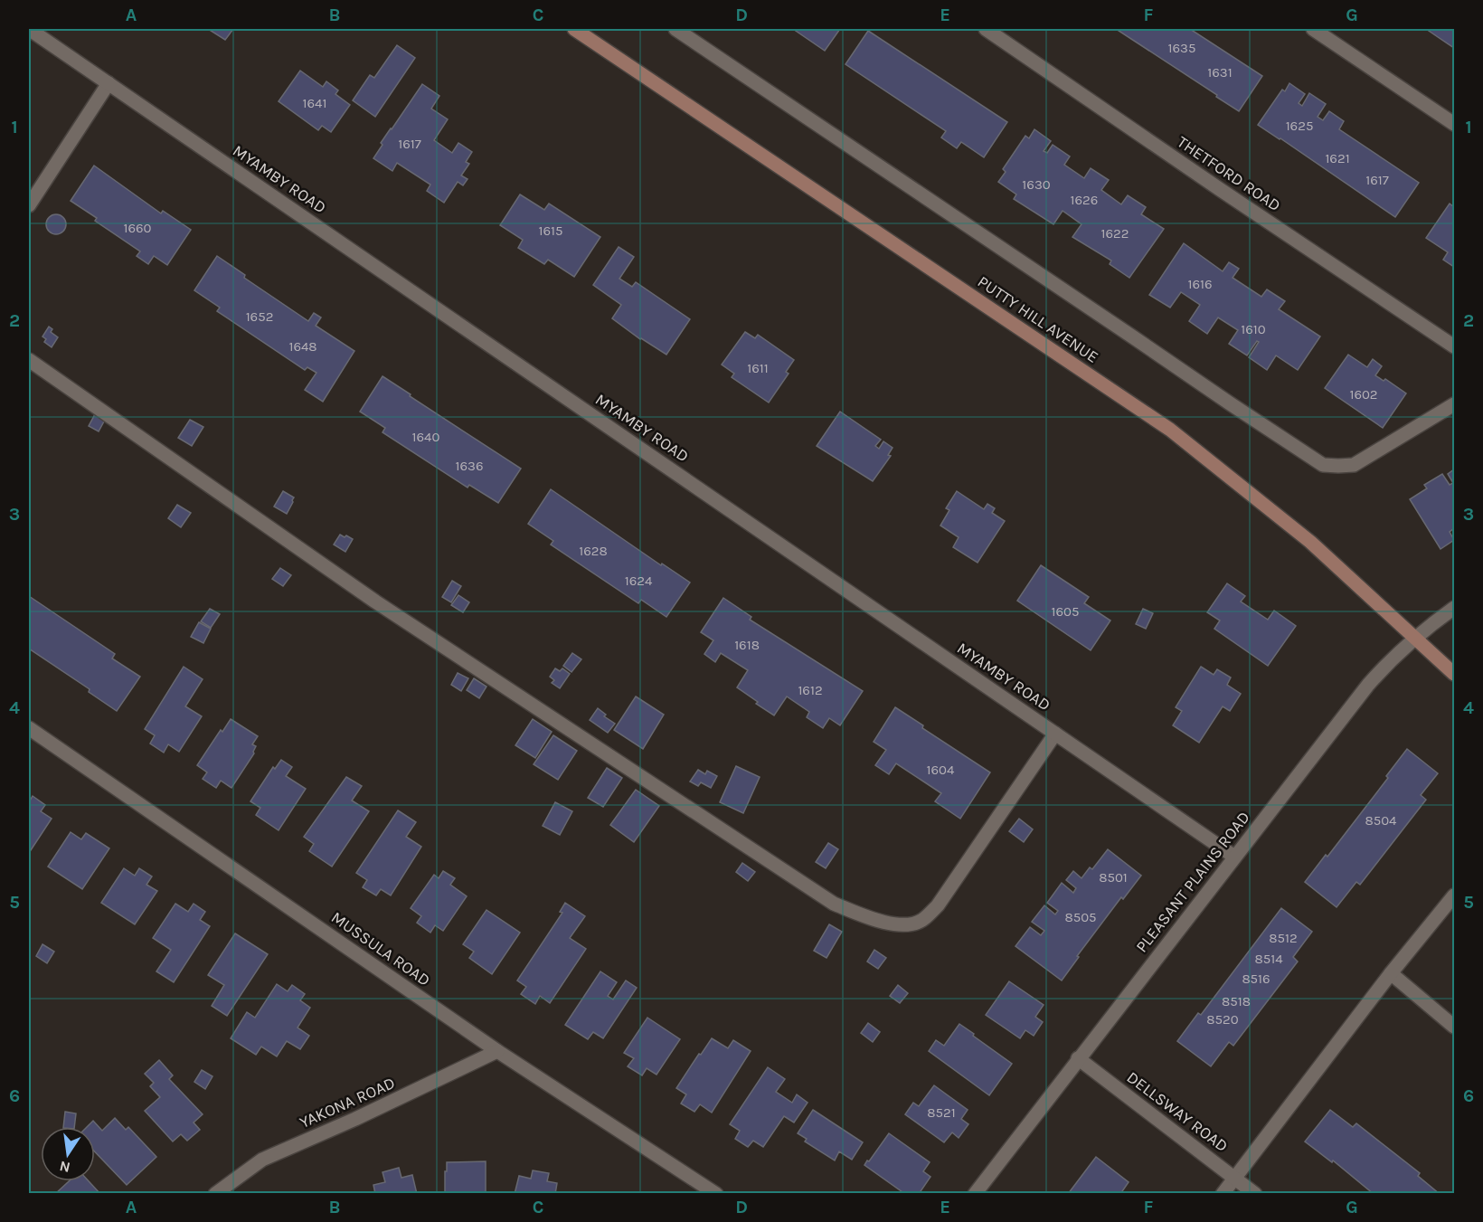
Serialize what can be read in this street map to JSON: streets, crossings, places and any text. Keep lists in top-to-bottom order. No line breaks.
{"streets":{"street":["THETFORD ROAD","MYAMBY ROAD","PUTTY HILL AVENUE","PLEASANT PLAINS ROAD","MUSSULA ROAD","YAKONA ROAD","DELLSWAY ROAD"]},"crossings":[["MYAMBY ROAD","PLEASANT PLAINS ROAD"],["PUTTY HILL AVENUE","PLEASANT PLAINS ROAD"],["PLEASANT PLAINS ROAD","DELLSWAY ROAD"],["MUSSULA ROAD","YAKONA ROAD"]],"house_numbers":["1635","1631","1641","1625","1617","1621","1617","1630","1626","1660","1615","1622","1616","1652","1610","1648","1611","1602","1640","1636","1628","1624","1605","1618","1612","1604","8504","8501","8505","8512","8514","8516","8518","8520","8521"],"north":"bottom","grid":{"columns":["A","B","C","D","E","F","G"],"rows":["1","2","3","4","5","6"]}}
